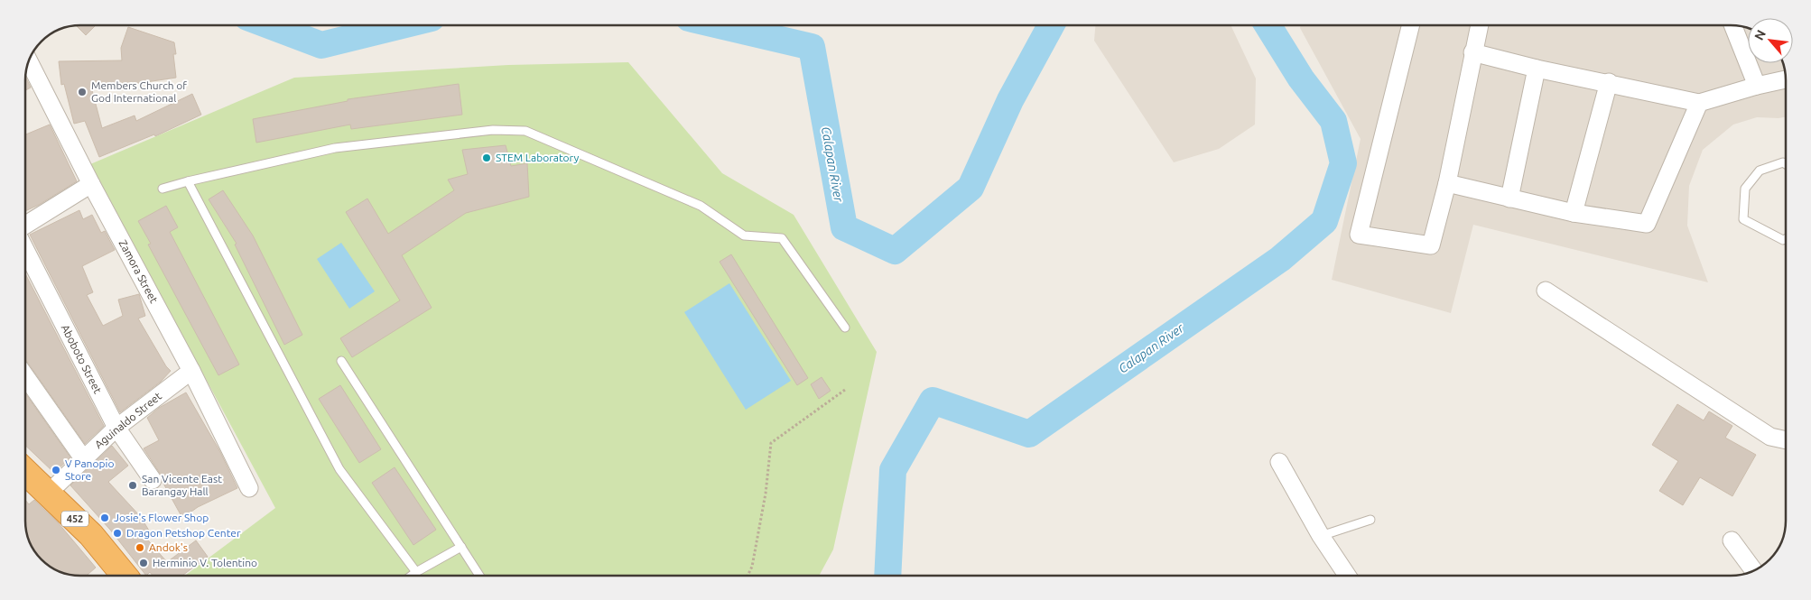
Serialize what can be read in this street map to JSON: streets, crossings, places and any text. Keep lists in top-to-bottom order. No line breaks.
{"streets":{"highway":["452"],"street":["Zamora Street","Aboboto Street","Aguinaldo Street"]},"crossings":[["Zamora Street","Aguinaldo Street"],["Aboboto Street","Aguinaldo Street"],["Aguinaldo Street","452"]],"water":["Calapan River"],"places":["Members Church of God International","STEM Laboratory","V Panopio Store","San Vicente East Barangay Hall","Josie's Flower Shop","Dragon Petshop Center","Andok's","Herminio V. Tolentino"],"north":"top left"}
